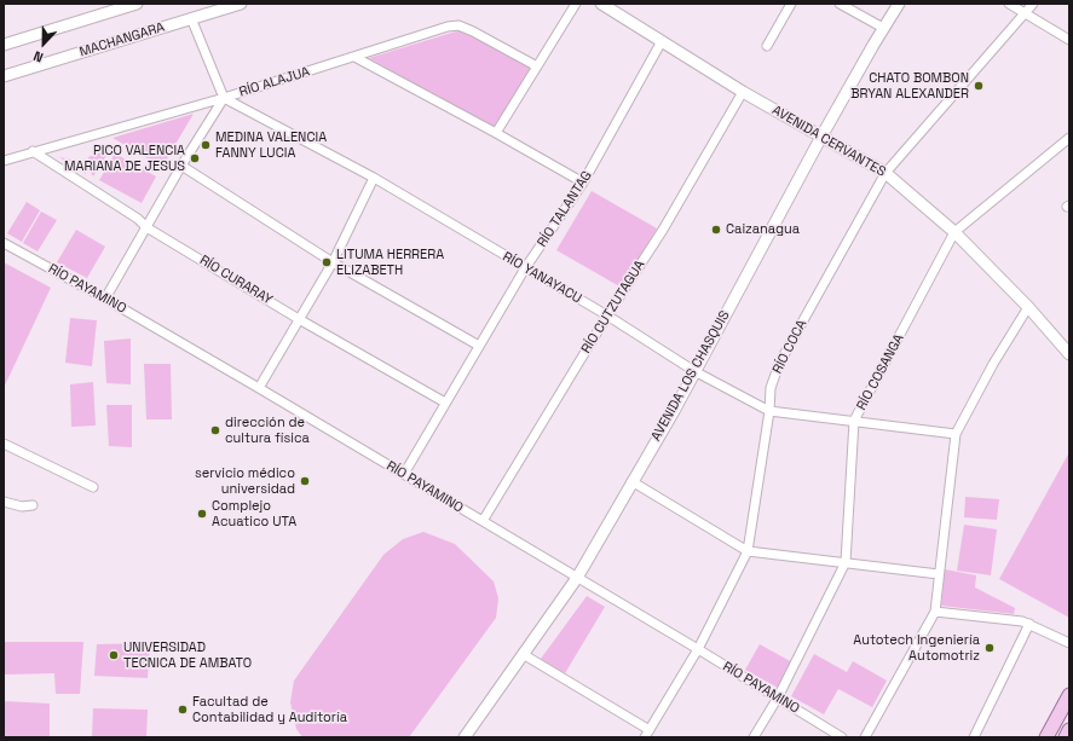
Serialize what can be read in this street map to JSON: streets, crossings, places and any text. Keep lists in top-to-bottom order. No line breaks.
{"streets":{"street":["MACHANGARA","RÍO ALAJUA","AVENIDA CERVANTES","RÍO TALANTAG","RÍO YANAYACU","RÍO CURARAY","RÍO PAYAMINO","RÍO CUTZUTAGUA","RÍO COCA","RÍO COSANGA","AVENIDA LOS CHASQUIS"]},"crossings":[["RÍO ALAJUA","RÍO YANAYACU"],["RÍO ALAJUA","RÍO CURARAY"],["AVENIDA CERVANTES","RÍO TALANTAG"],["AVENIDA CERVANTES","RÍO CUTZUTAGUA"],["AVENIDA CERVANTES","RÍO COCA"],["AVENIDA CERVANTES","RÍO COSANGA"],["AVENIDA CERVANTES","AVENIDA LOS CHASQUIS"],["RÍO TALANTAG","RÍO YANAYACU"],["RÍO TALANTAG","RÍO CURARAY"],["RÍO TALANTAG","RÍO PAYAMINO"],["RÍO YANAYACU","RÍO CUTZUTAGUA"],["RÍO YANAYACU","RÍO COCA"],["RÍO YANAYACU","RÍO COSANGA"],["RÍO YANAYACU","AVENIDA LOS CHASQUIS"],["RÍO PAYAMINO","RÍO CUTZUTAGUA"],["RÍO PAYAMINO","RÍO COCA"],["RÍO PAYAMINO","RÍO COSANGA"],["RÍO PAYAMINO","AVENIDA LOS CHASQUIS"]],"places":["CHATO BOMBON BRYAN ALEXANDER","MEDINA VALENCIA FANNY LUCIA","PICO VALENCIA MARIANA DE JESUS","Caizanagua","LITUMA HERRERA ELIZABETH","dirección de cultura física","servicio médico universidad","Complejo Acuatico UTA","Autotech Ingeniería Automotriz","UNIVERSIDAD TECNICA DE AMBATO","Facultad de Contabilidad y Auditoría"],"north":"bottom"}
